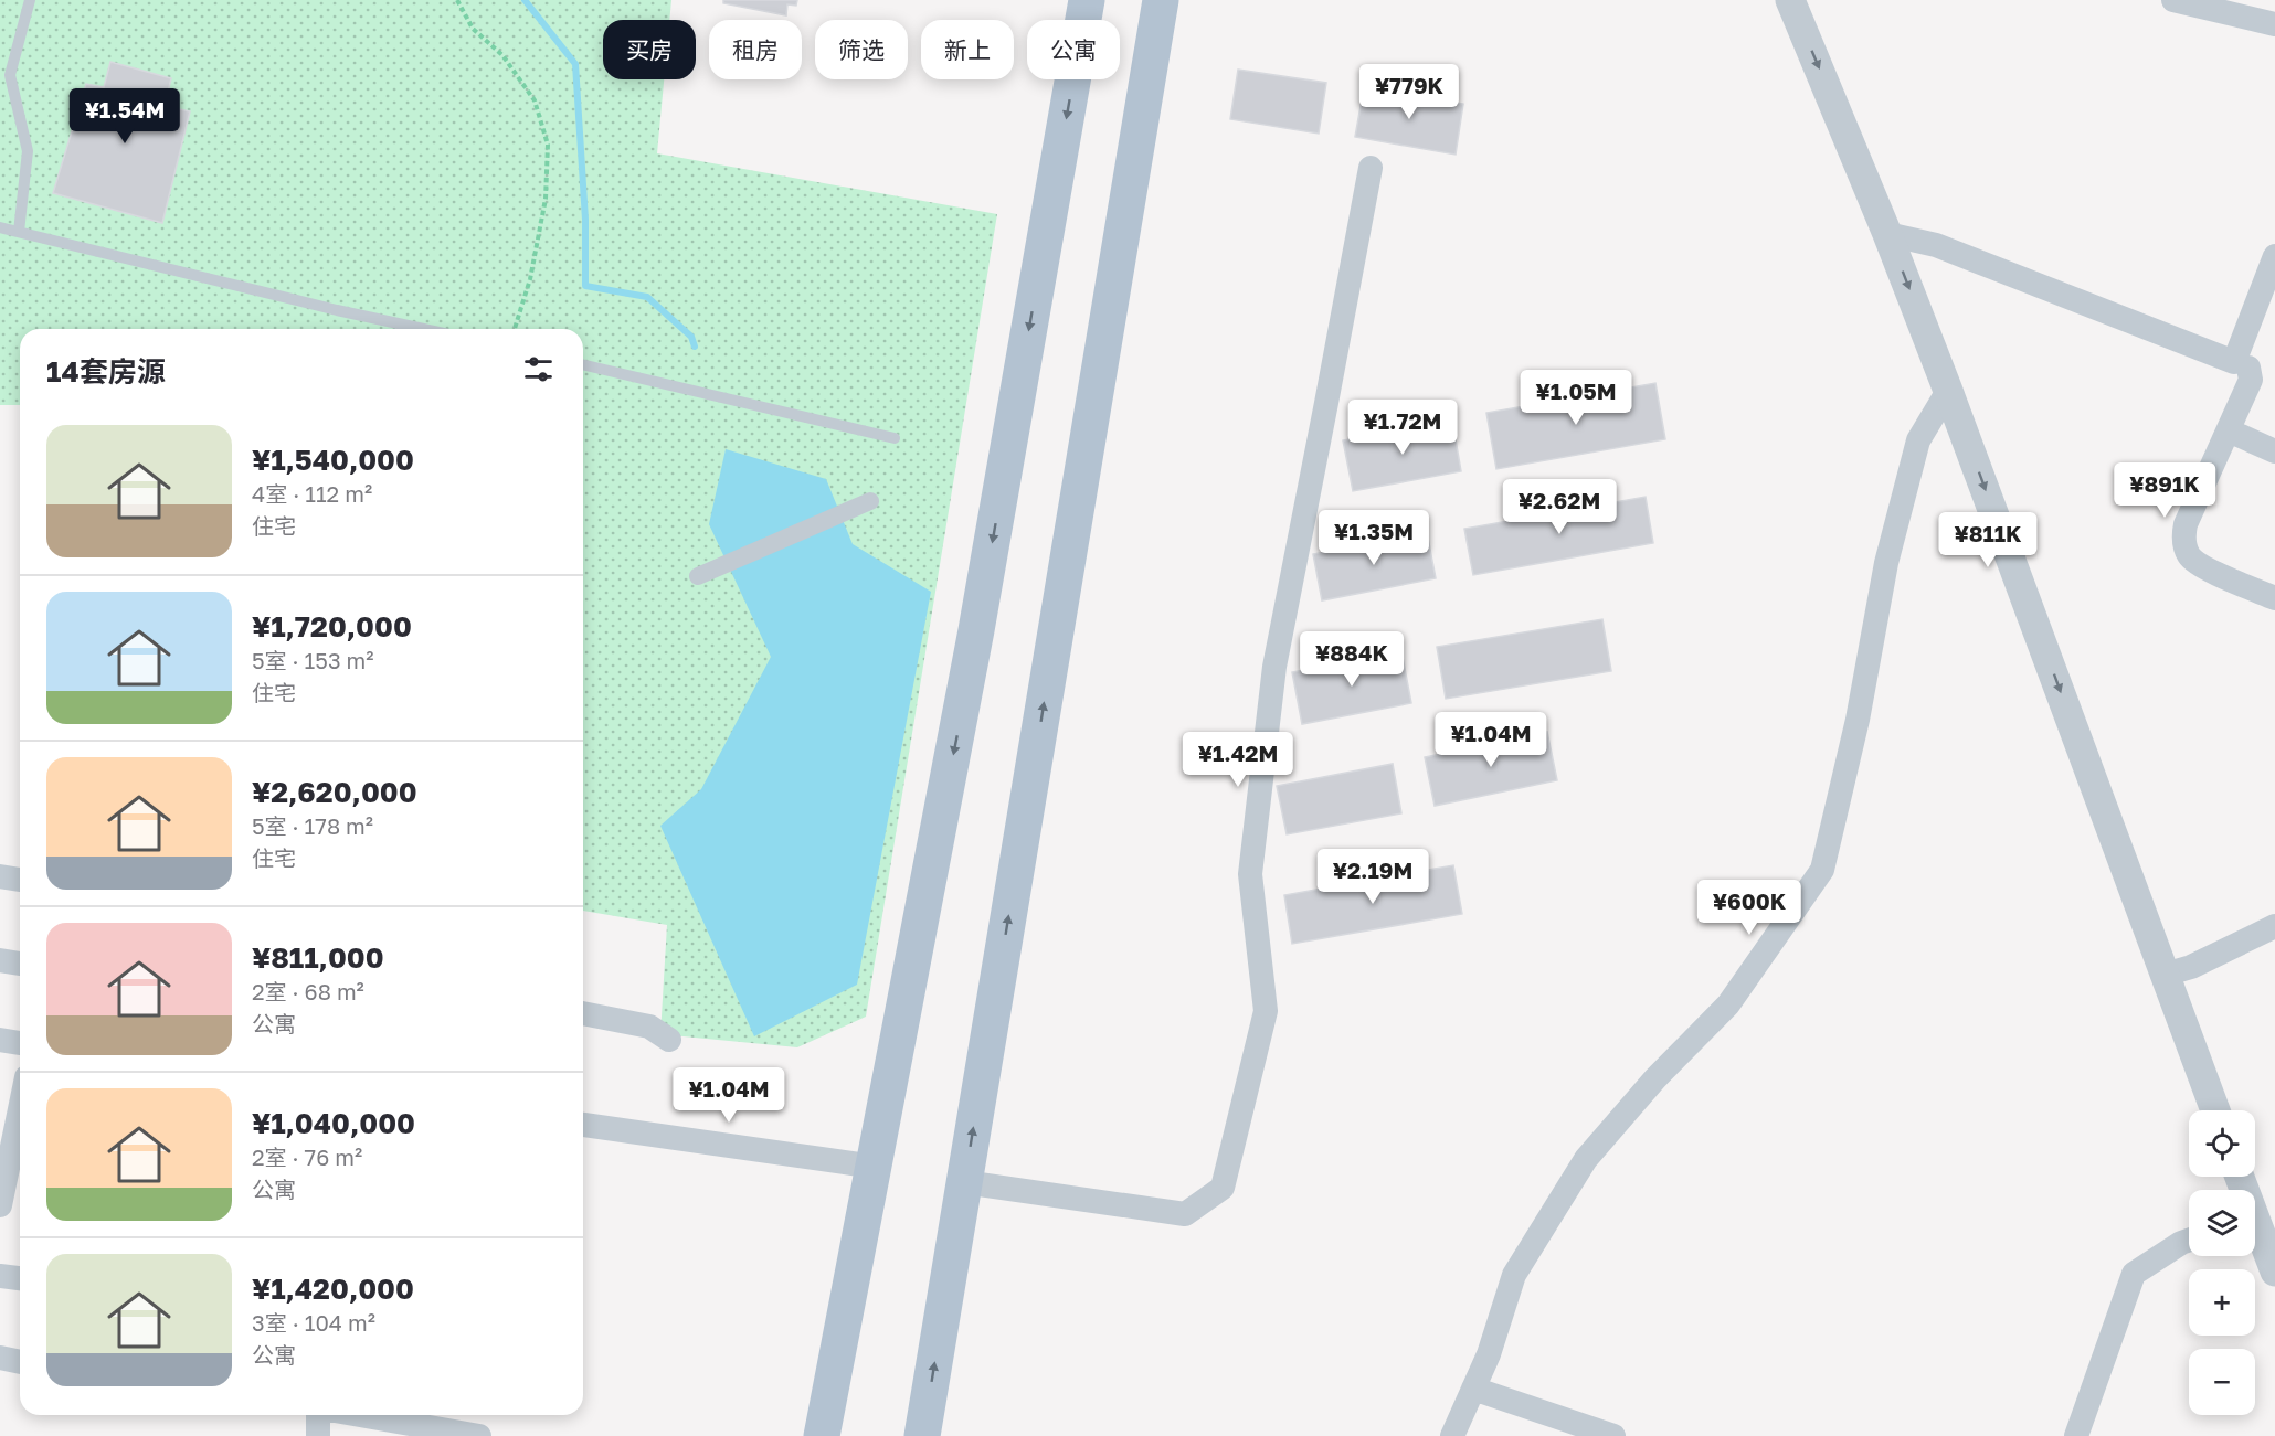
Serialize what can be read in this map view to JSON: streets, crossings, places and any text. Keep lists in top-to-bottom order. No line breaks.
{"page":{"chip":["买房","租房","筛选","新上","公寓"],"price":["¥779K","¥1.54M","¥1.05M","¥1.72M","¥891K","¥2.62M","¥1.35M","¥811K","¥884K","¥1.04M","¥1.42M","¥2.19M","¥600K","¥1.04M"],"heading":"14套房源","list":[{"name":"¥1,540,000","note":"4室 · 112 m² · 住宅"},{"name":"¥1,720,000","note":"5室 · 153 m² · 住宅"},{"name":"¥2,620,000","note":"5室 · 178 m² · 住宅"},{"name":"¥811,000","note":"2室 · 68 m² · 公寓"},{"name":"¥1,040,000","note":"2室 · 76 m² · 公寓"},{"name":"¥1,420,000","note":"3室 · 104 m² · 公寓"}],"map_buttons":["+","−"]}}
